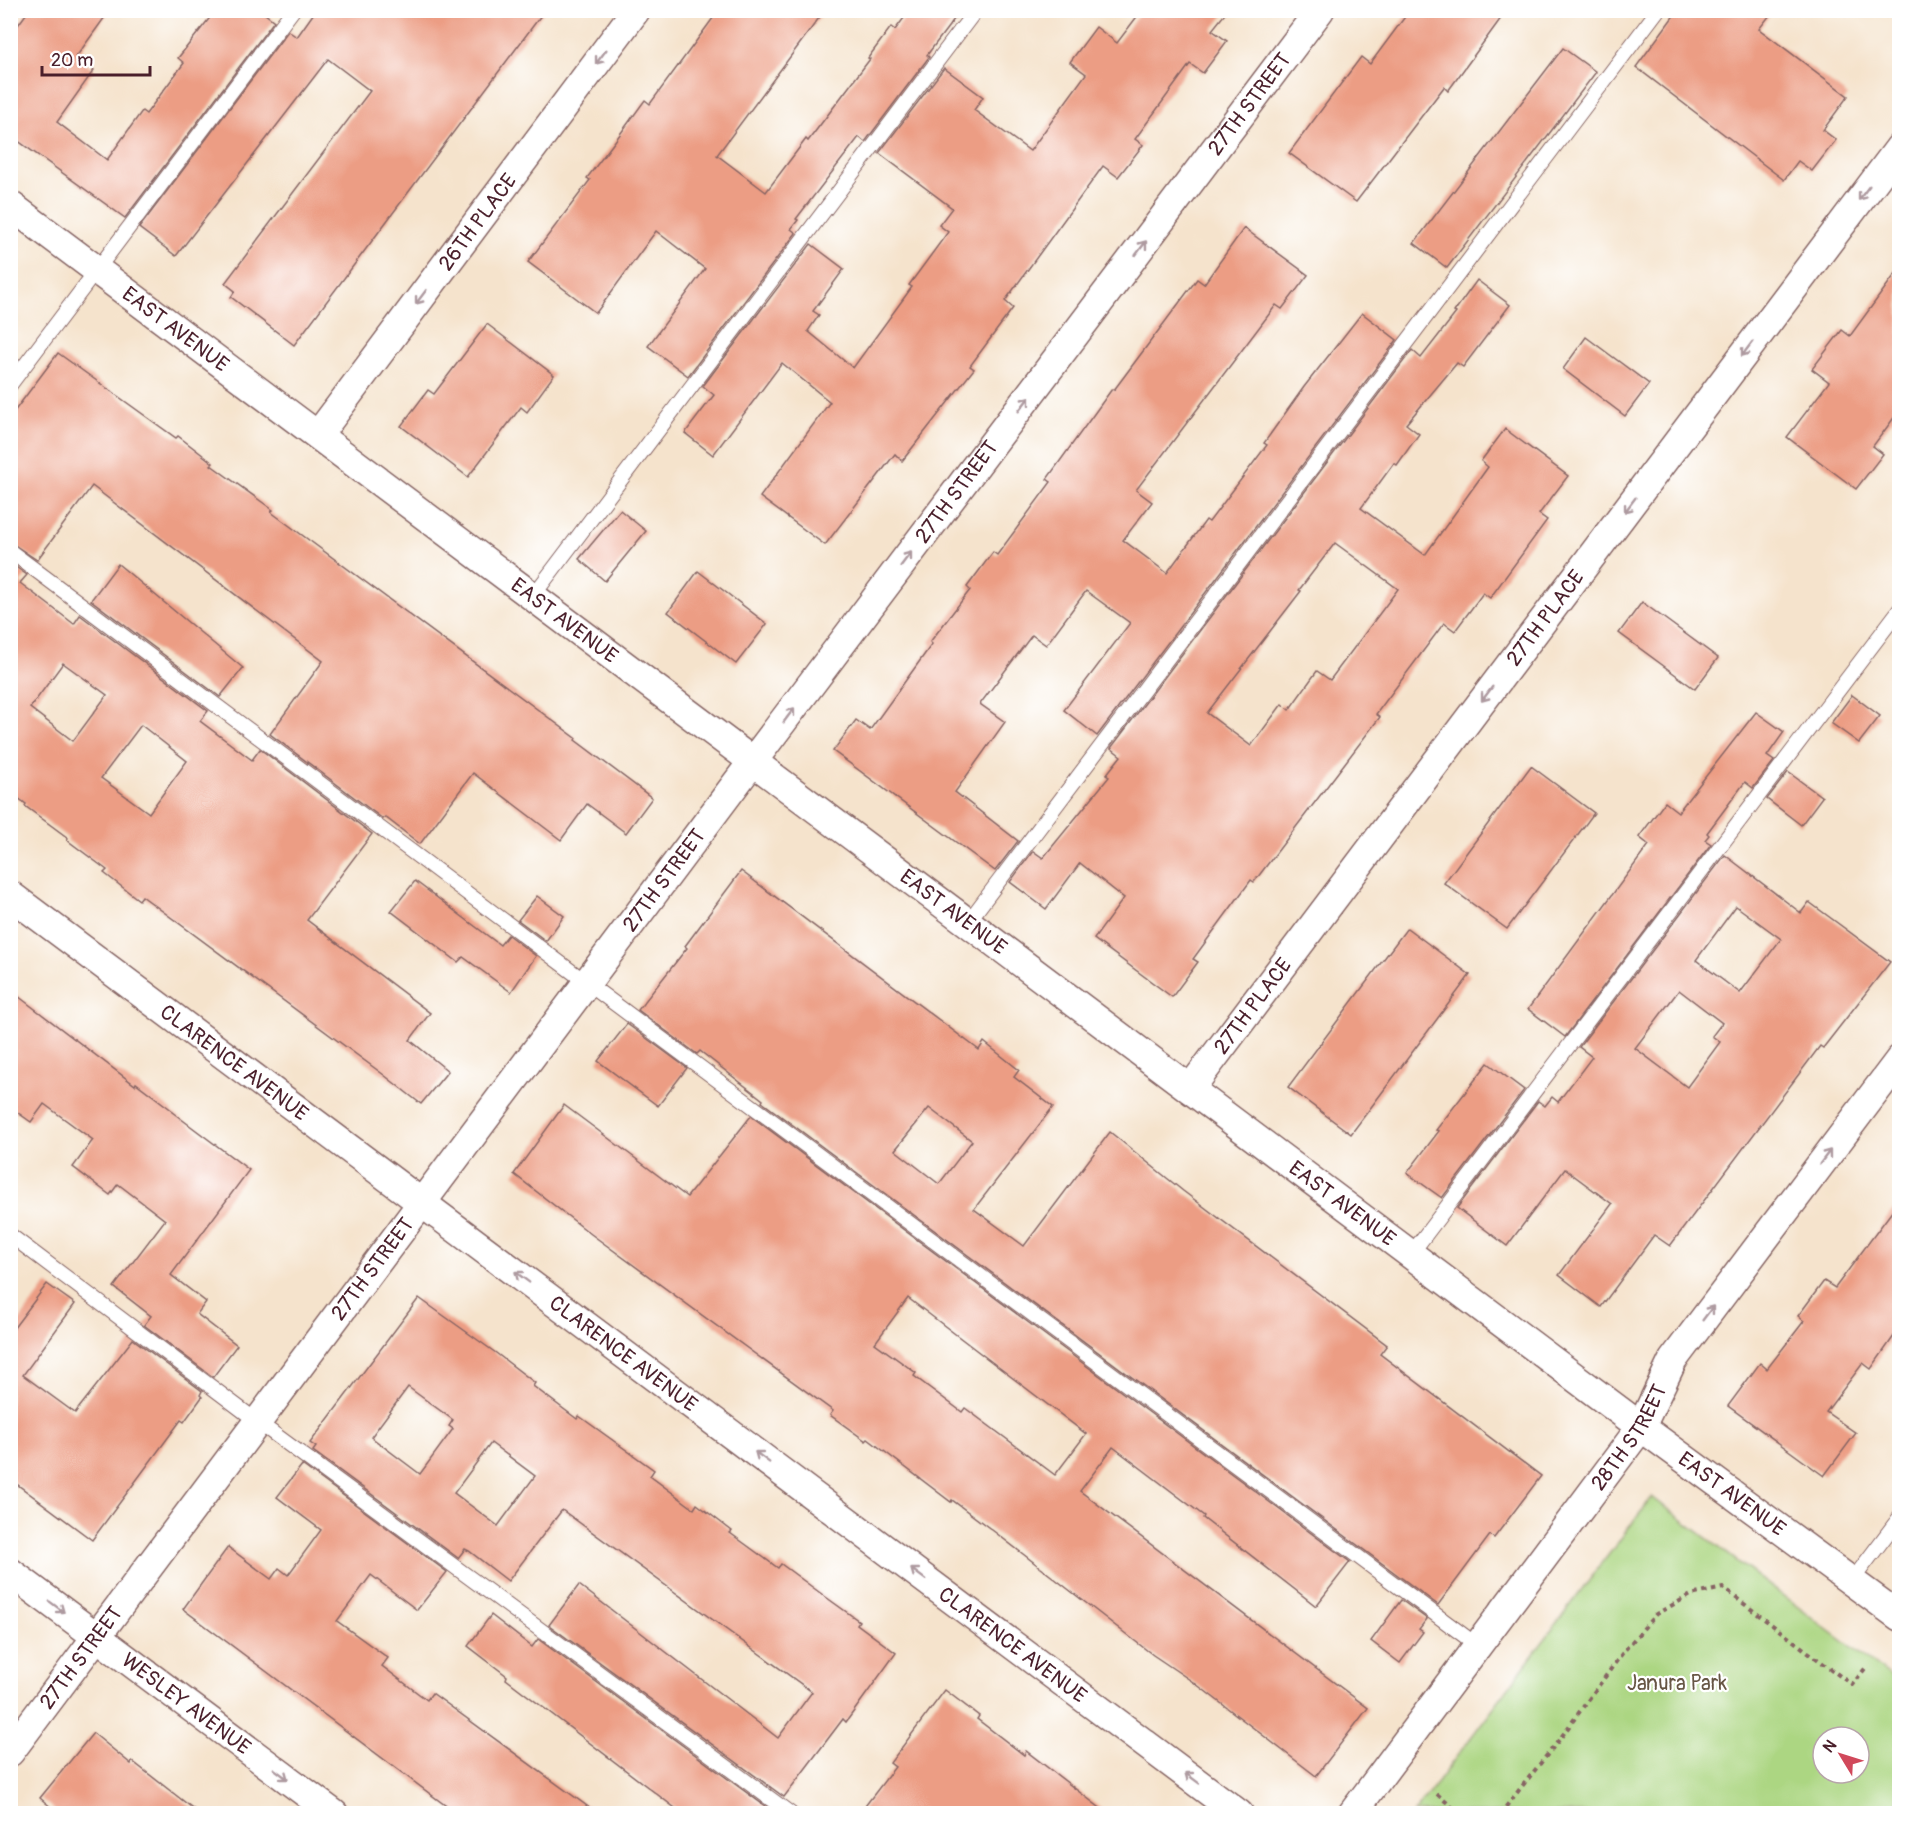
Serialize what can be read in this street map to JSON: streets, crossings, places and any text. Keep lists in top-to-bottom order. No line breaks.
{"streets":{"street":["27TH STREET","26TH PLACE","EAST AVENUE","27TH PLACE","CLARENCE AVENUE","28TH STREET","WESLEY AVENUE"]},"crossings":[["27TH STREET","EAST AVENUE"],["27TH STREET","CLARENCE AVENUE"],["27TH STREET","WESLEY AVENUE"],["26TH PLACE","EAST AVENUE"],["EAST AVENUE","27TH PLACE"],["EAST AVENUE","28TH STREET"]],"one_way":["27TH STREET","26TH PLACE","27TH PLACE","CLARENCE AVENUE","28TH STREET","WESLEY AVENUE"],"parks":["Janura Park"],"scale_bar":"20 m","north":"top left"}
